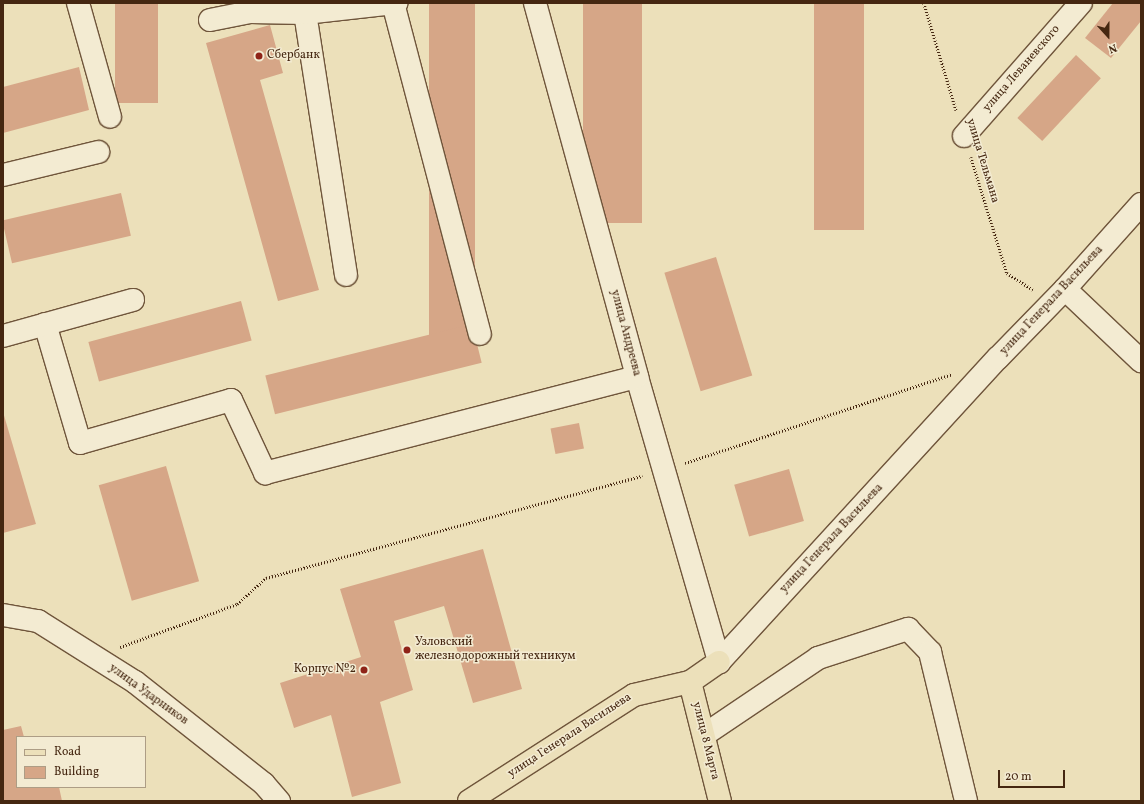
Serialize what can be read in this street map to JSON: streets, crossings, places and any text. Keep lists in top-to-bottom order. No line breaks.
{"streets":{"main road":["улица Генерала Васильева","улица 8 Марта"],"street":["улица Леваневского","улица Андреева","улица Ударников"],"path":["улица Тельмана"]},"crossings":[["улица Леваневского","улица Тельмана"],["улица Тельмана","улица Генерала Васильева"],["улица Генерала Васильева","улица Андреева"],["улица Генерала Васильева","улица 8 Марта"]],"places":["Сбербанк","Узловский железнодорожный техникум","Корпус №2"],"legend":["Road","Building"],"scale_bar":"20 m","north":"bottom"}
